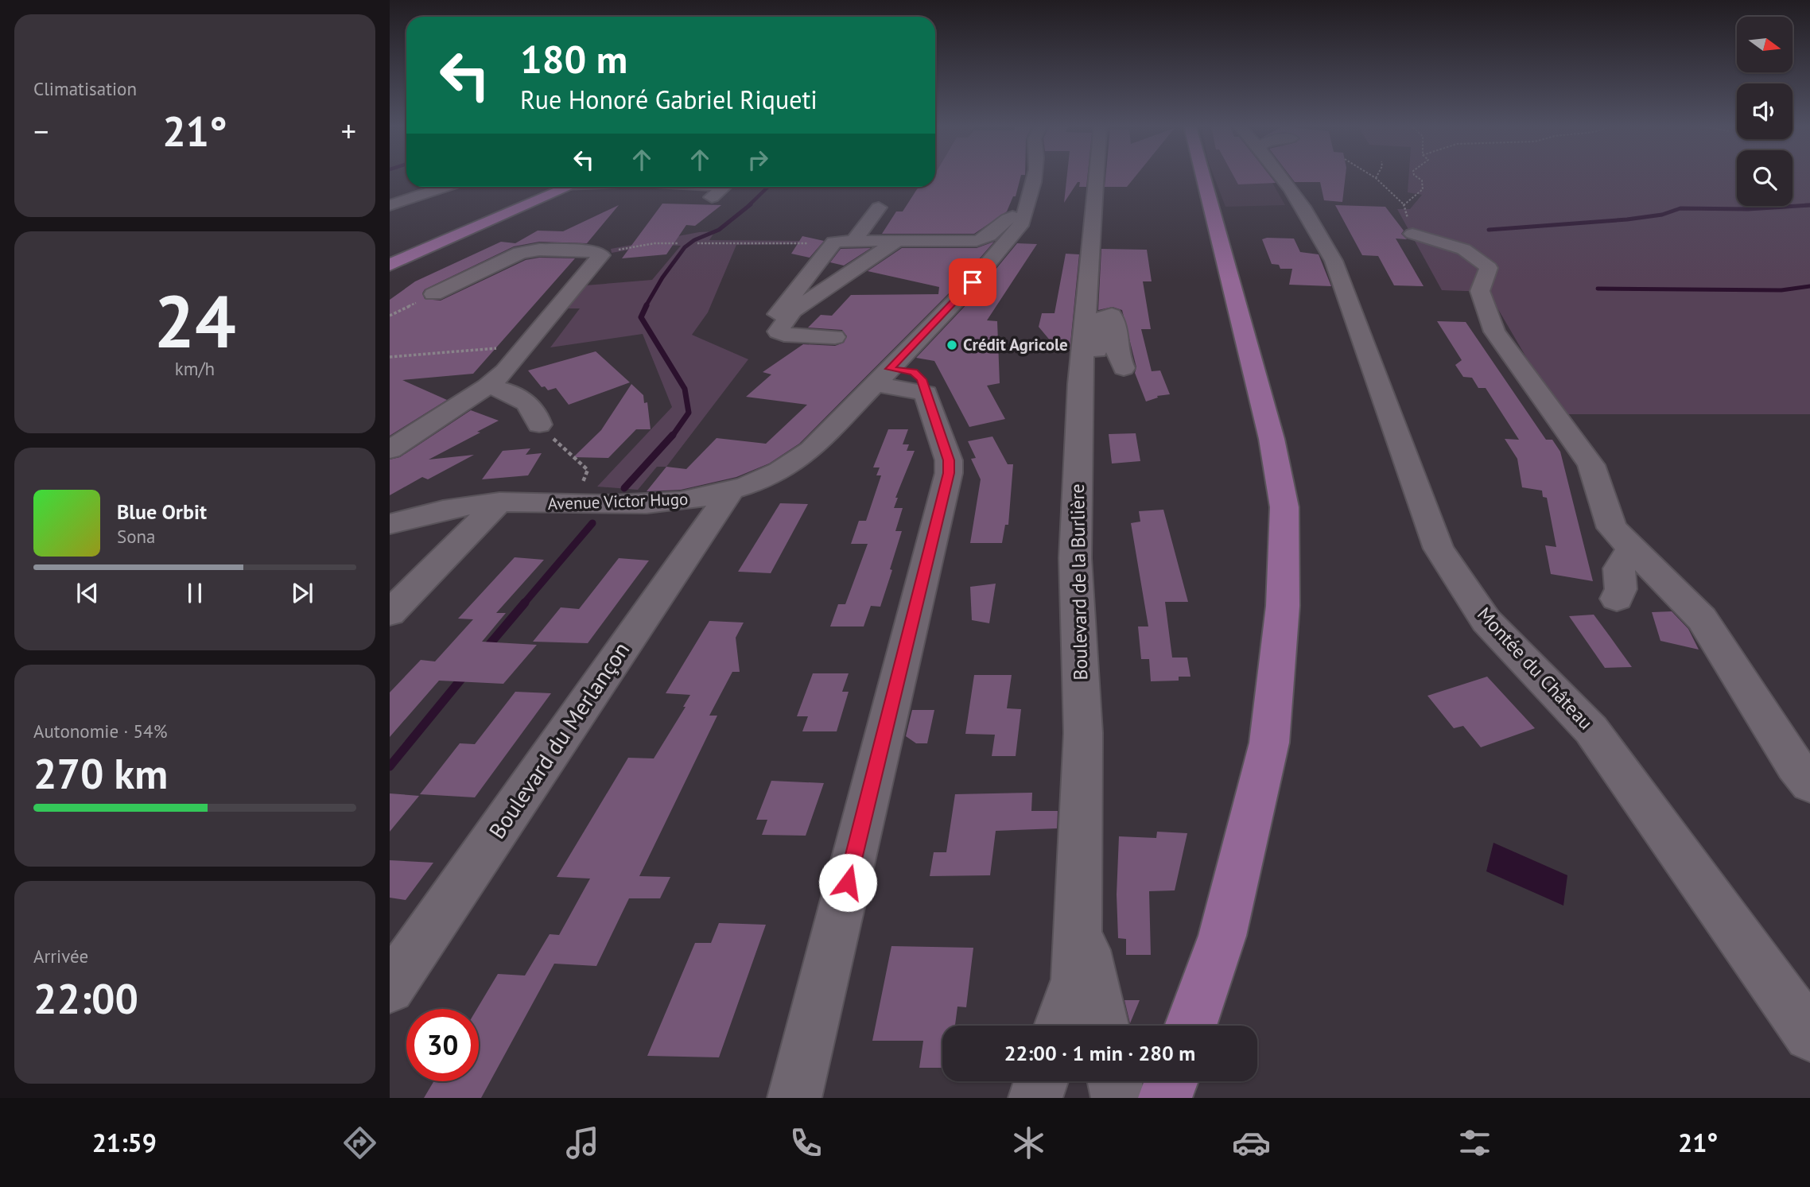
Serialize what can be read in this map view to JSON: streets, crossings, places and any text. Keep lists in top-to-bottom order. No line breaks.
{"streets":{"street":["Avenue Victor Hugo","Boulevard de la Burlière","Montée du Château","Boulevard du Merlançon"]},"crossings":[["Avenue Victor Hugo","Boulevard du Merlançon"]],"places":["Crédit Agricole"],"north":"right","page":{"tile":["Climatisation",["24","km/h"],["Autonomie · 54%","270 km"],["Arrivée","22:00"]],"turn":["180 m","Rue Honoré Gabriel Riqueti"],"heat":["−","21°","+"],"song":["Blue Orbit","Sona"],"limit":"30","trip":"22:00 · 1 min · 280 m","tabs":["21:59","21°"]}}
